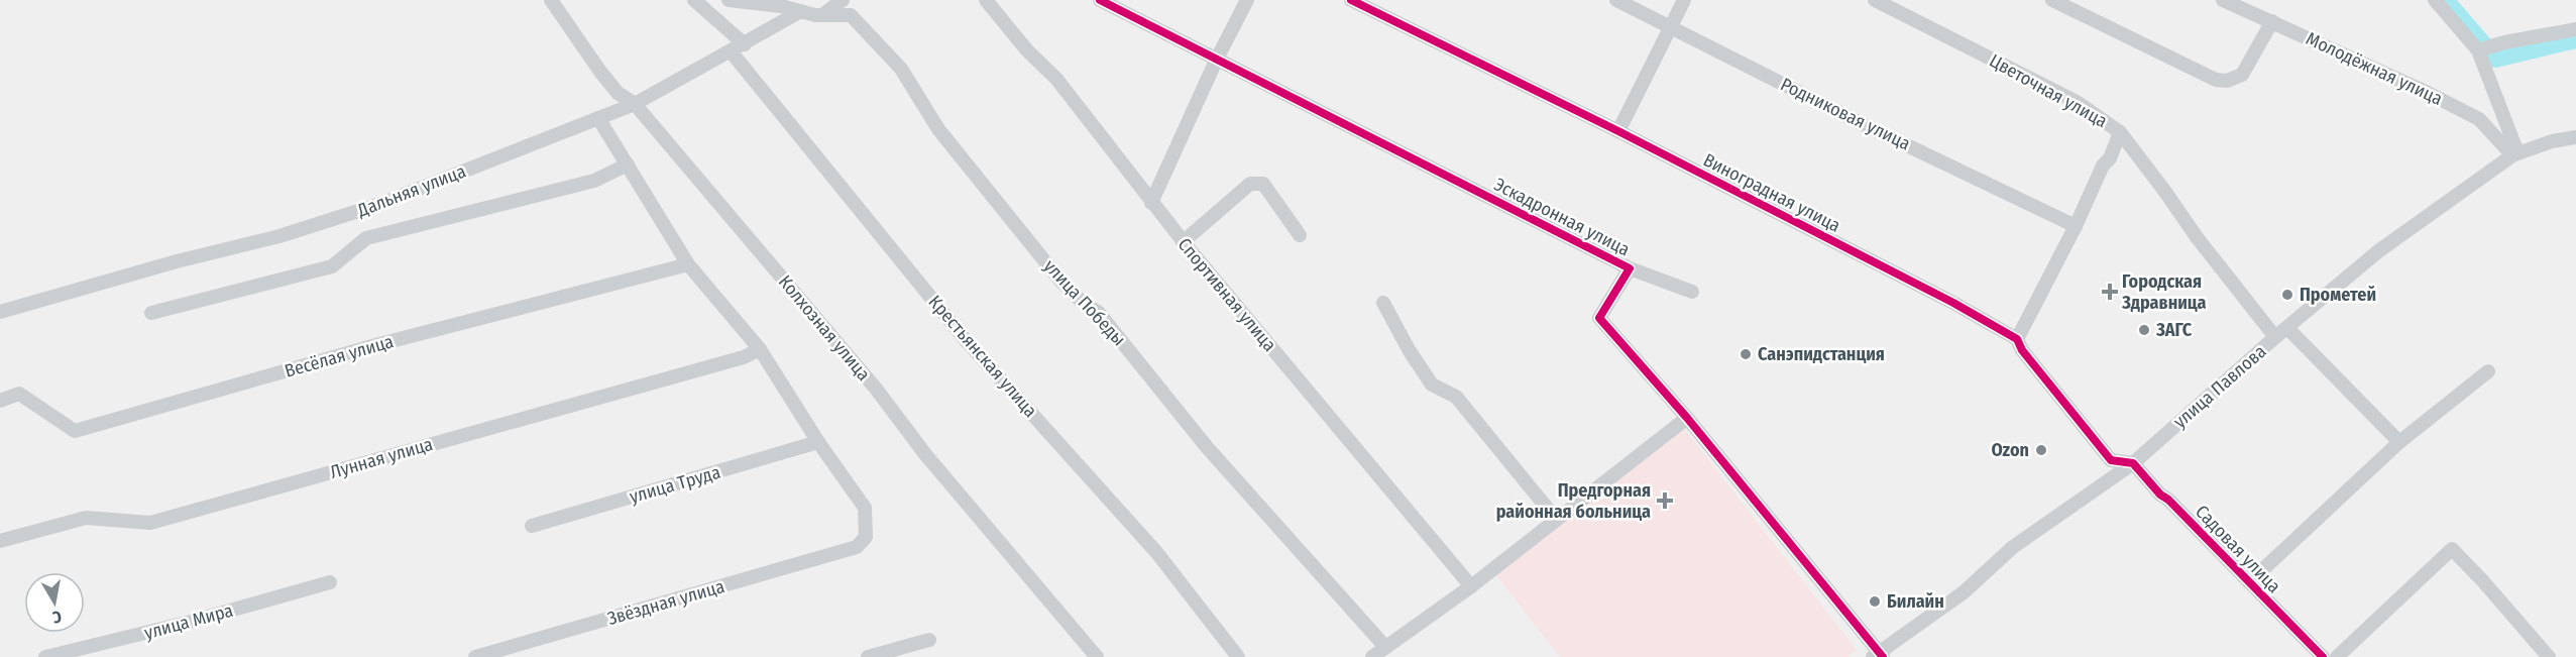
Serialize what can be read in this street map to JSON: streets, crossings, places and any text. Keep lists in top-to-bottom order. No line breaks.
{"streets":{"street":["Молодёжная улица","Цветочная улица","Родниковая улица","Дальняя улица","Виноградная улица","Эскадронная улица","Спортивная улица","улица Победы","Колхозная улица","Весёлая улица","Крестьянская улица","улица Павлова","Лунная улица","улица Труда","Садовая улица","Звёздная улица","улица Мира"]},"crossings":[["Молодёжная улица","улица Павлова"],["Цветочная улица","улица Павлова"],["Дальняя улица","улица Победы"],["Дальняя улица","Колхозная улица"],["Дальняя улица","Крестьянская улица"],["Виноградная улица","улица Павлова"],["Виноградная улица","Садовая улица"],["Эскадронная улица","улица Павлова"],["улица Павлова","Садовая улица"],["улица Труда","Звёздная улица"]],"places":{"health":["Городская Здравница","Предгорная районная больница"],"other":["Прометей","ЗАГС","Санэпидстанция","Ozon","Билайн"]},"north":"bottom"}
